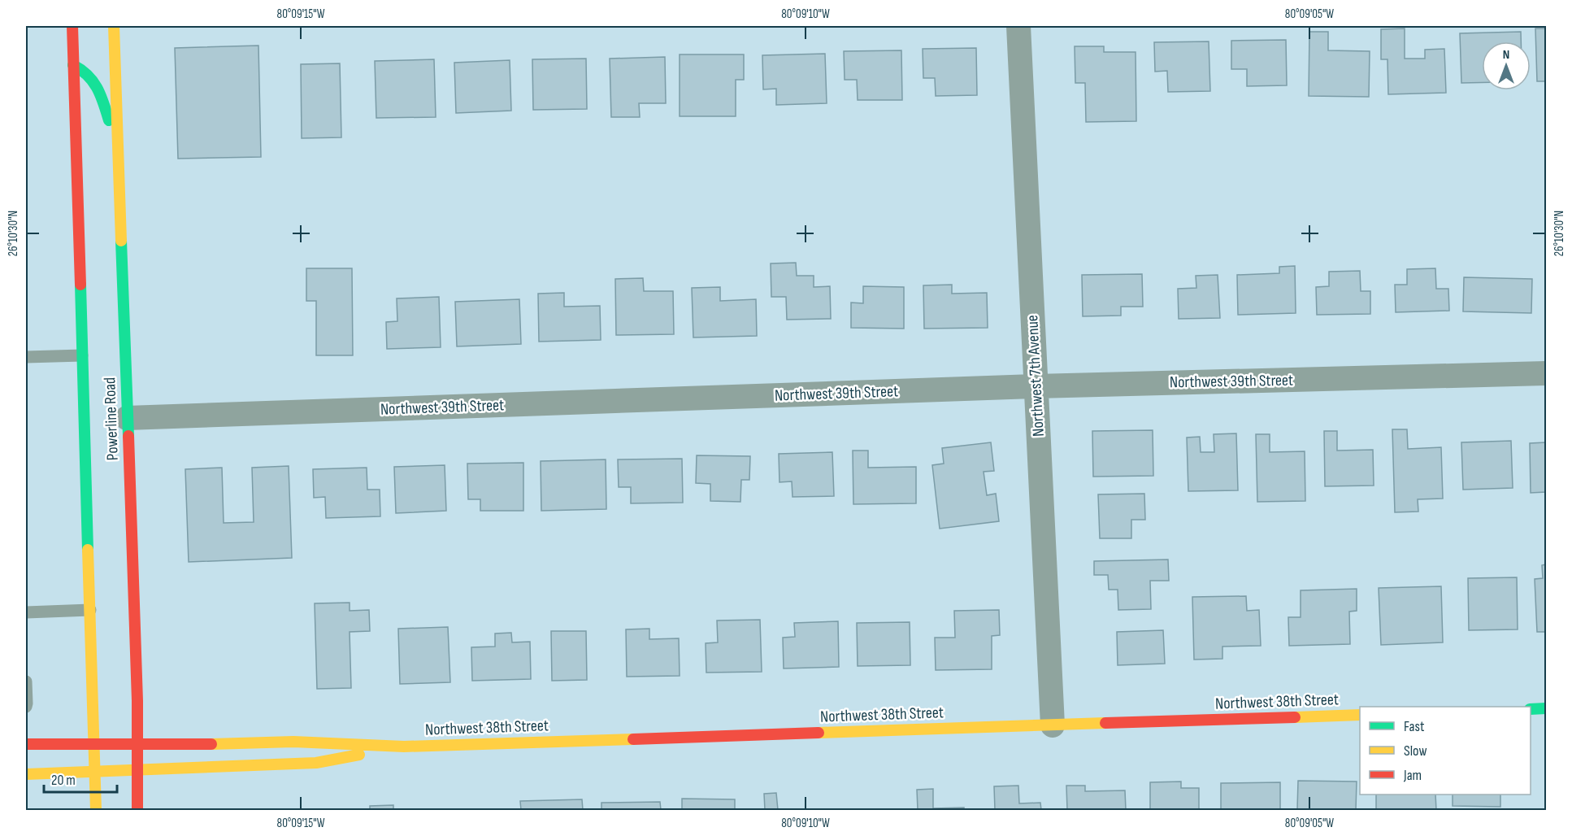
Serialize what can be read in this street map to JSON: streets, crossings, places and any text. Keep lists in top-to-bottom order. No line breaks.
{"streets":{"street":["Northwest 7th Avenue","Northwest 39th Street","Powerline Road","Northwest 38th Street"]},"crossings":[["Northwest 7th Avenue","Northwest 39th Street"],["Northwest 7th Avenue","Northwest 38th Street"],["Northwest 39th Street","Powerline Road"],["Powerline Road","Northwest 38th Street"]],"legend":["Fast","Slow","Jam"],"scale_bar":"20 m","north":"top","coordinates":["80°09'15\"W","80°09'10\"W","80°09'05\"W","26°10'30\"N"]}
